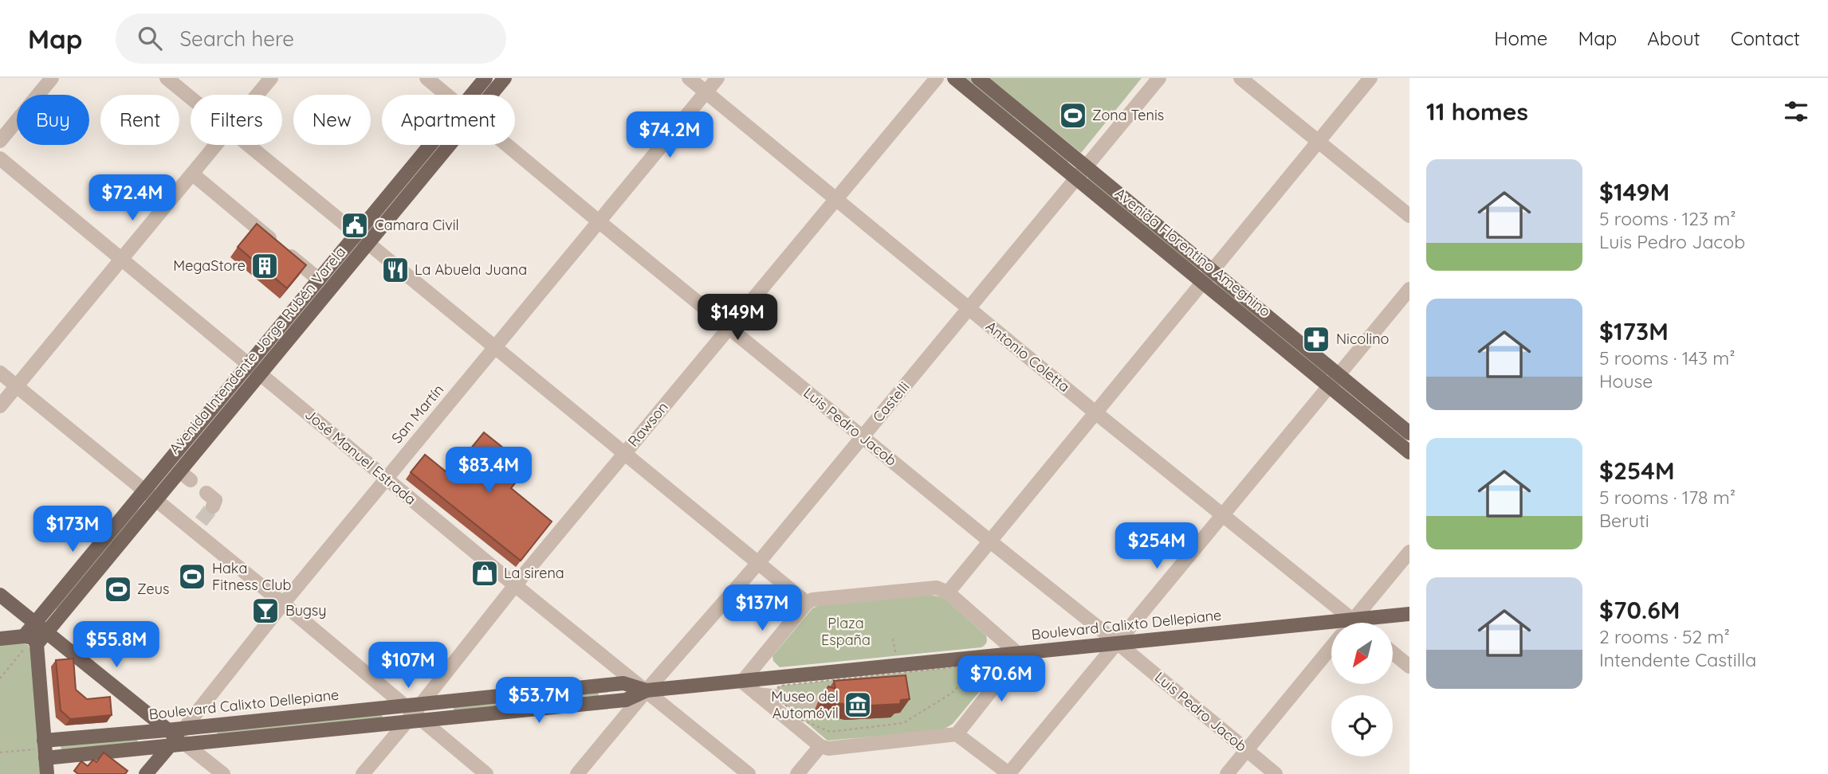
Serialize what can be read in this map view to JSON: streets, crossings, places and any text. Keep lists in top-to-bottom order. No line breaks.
{"streets":{"main road":["Avenida Florentino Ameghino","Avenida Intendente Jorge Rubén Varela","San Martín","Boulevard Calixto Dellepiane"],"street":["Antonio Coletta","Castelli","Rawson","Luis Pedro Jacob","José Manuel Estrada"]},"crossings":[["Avenida Florentino Ameghino","Castelli"],["Avenida Intendente Jorge Rubén Varela","José Manuel Estrada"],["Antonio Coletta","Castelli"],["Antonio Coletta","San Martín"],["Antonio Coletta","Rawson"],["Antonio Coletta","Boulevard Calixto Dellepiane"],["Castelli","Luis Pedro Jacob"],["Castelli","José Manuel Estrada"],["Castelli","Boulevard Calixto Dellepiane"],["San Martín","Luis Pedro Jacob"],["San Martín","José Manuel Estrada"],["San Martín","Boulevard Calixto Dellepiane"],["Rawson","Luis Pedro Jacob"],["Rawson","José Manuel Estrada"],["Rawson","Boulevard Calixto Dellepiane"],["Luis Pedro Jacob","Boulevard Calixto Dellepiane"],["José Manuel Estrada","Boulevard Calixto Dellepiane"]],"parks":["Plaza España"],"places":{"sports":["Zona Tenis","Haka Fitness Club","Zeus"],"public building":["Camara Civil"],"building":["MegaStore"],"restaurant":["La Abuela Juana"],"pharmacy":["Nicolino"],"shop":["La sirena"],"bar":["Bugsy"],"museum":["Museo del Automóvil"]},"north":"bottom left","page":{"header":"Map","search":"Search here","nav":["Home","Map","About","Contact"],"heading":"11 homes","chip":["Buy","Rent","Filters","New","Apartment"],"price":["$74.2M","$72.4M","$149M","$83.4M","$173M","$254M","$137M","$55.8M","$107M","$70.6M","$53.7M"],"list":[{"name":"$149M","note":"5 rooms · 123 m² · Luis Pedro Jacob"},{"name":"$173M","note":"5 rooms · 143 m² · House"},{"name":"$254M","note":"5 rooms · 178 m² · Beruti"},{"name":"$70.6M","note":"2 rooms · 52 m² · Intendente Castilla"}]}}
